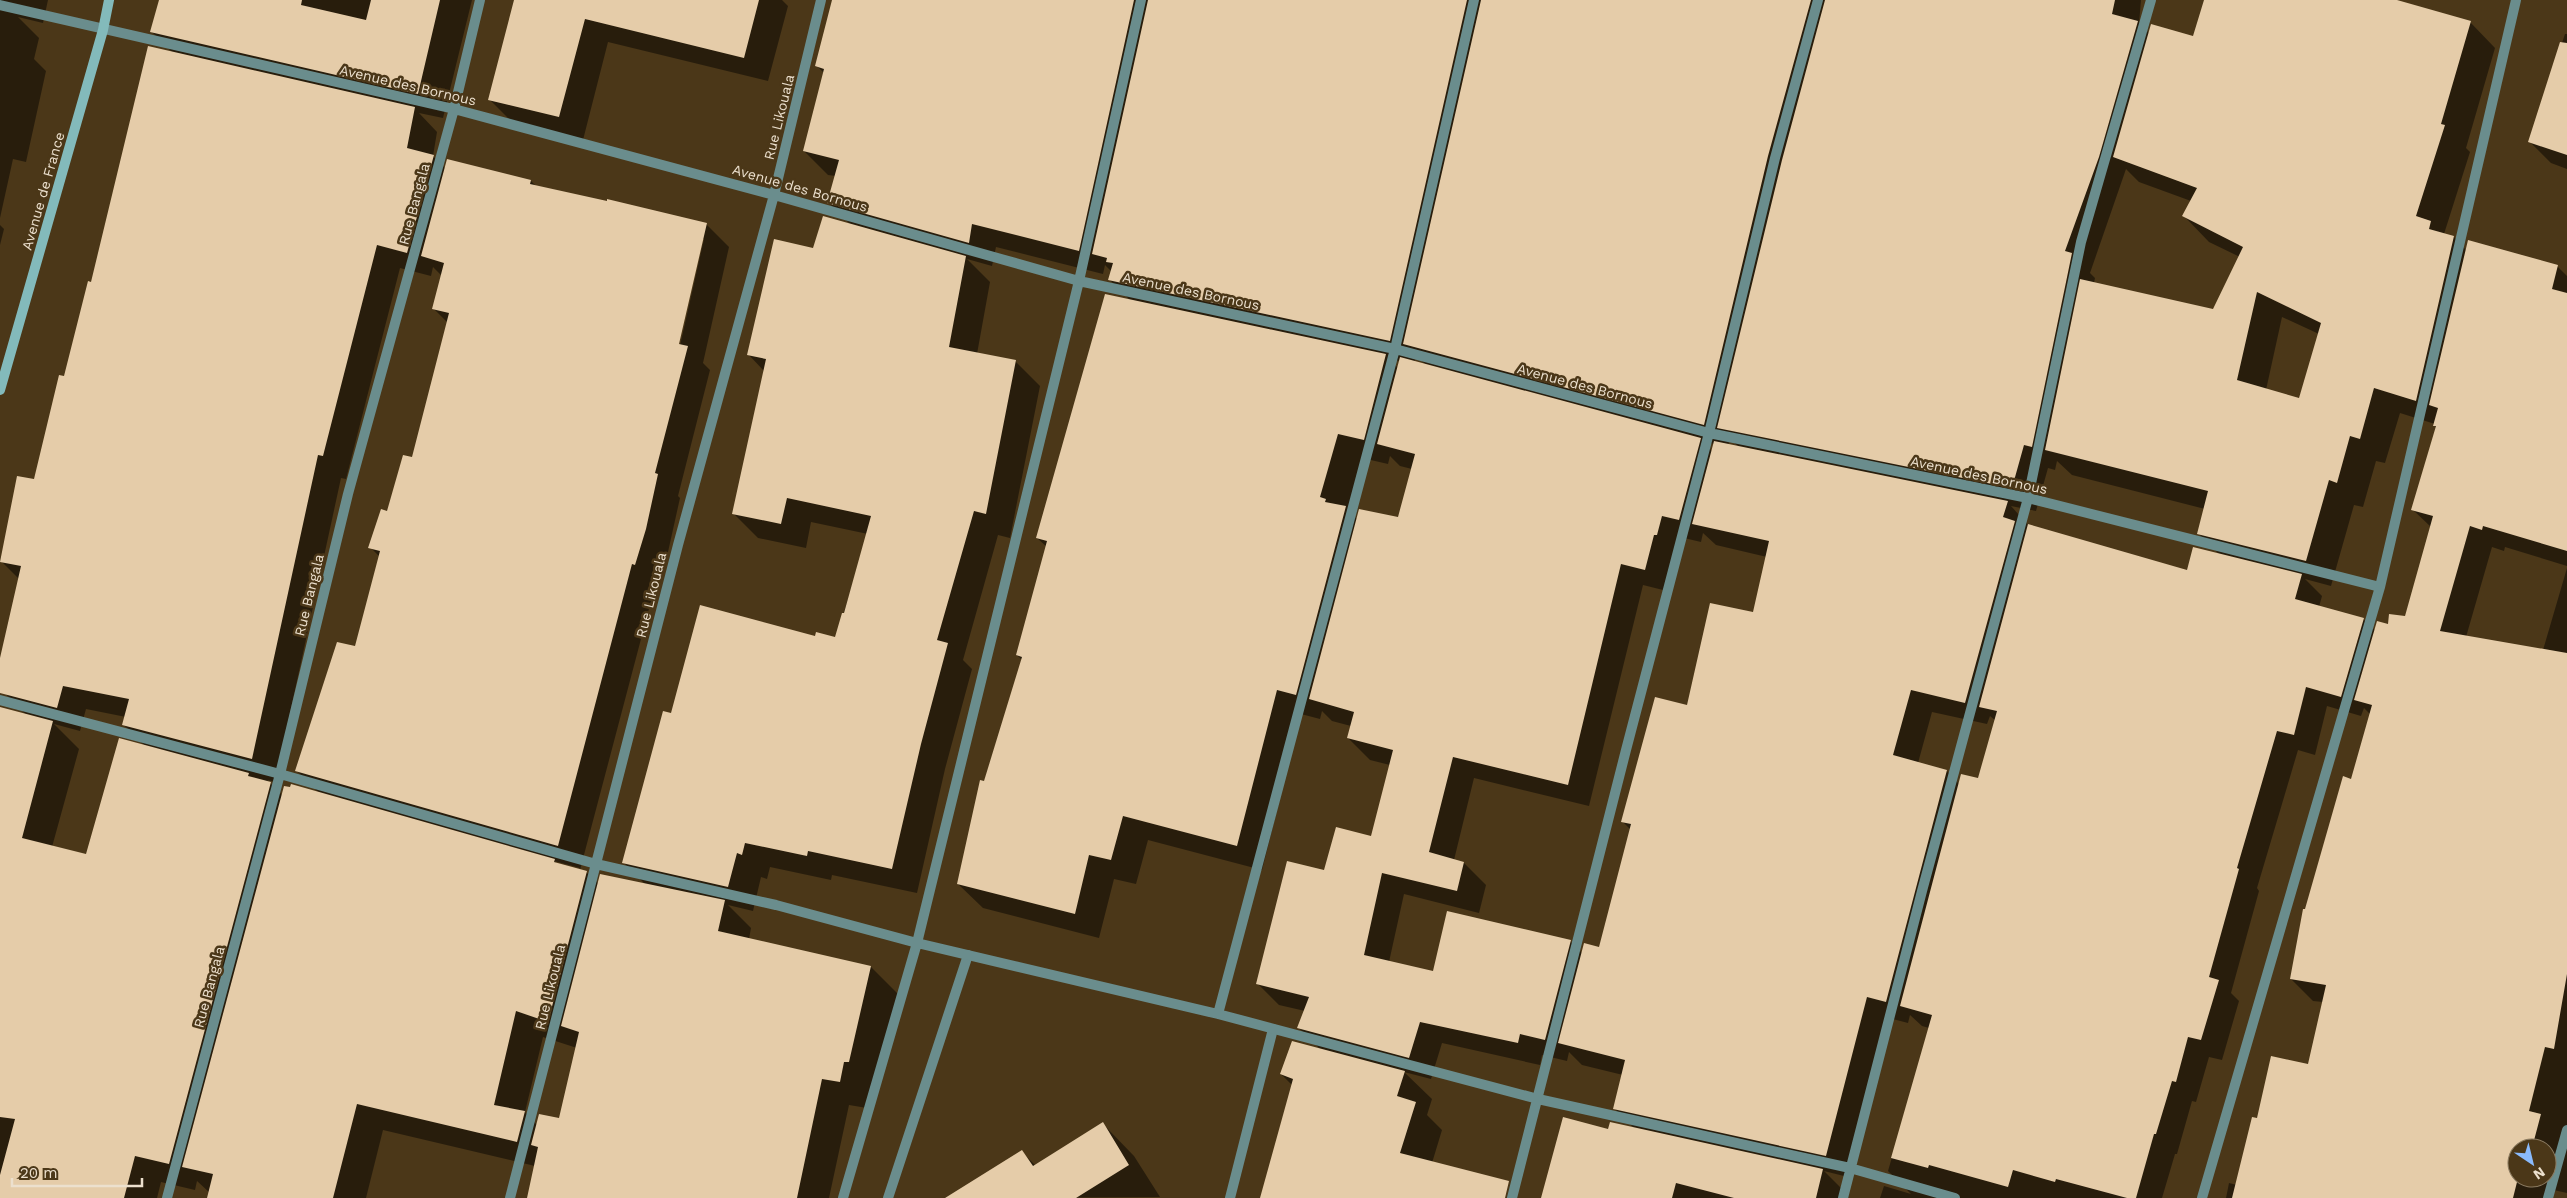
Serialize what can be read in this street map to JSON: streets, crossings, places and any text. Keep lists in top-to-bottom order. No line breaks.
{"streets":{"main road":["Avenue de France"],"street":["Avenue des Bornous","Rue Likouala","Rue Bangala"]},"crossings":[["Avenue des Bornous","Rue Likouala"],["Avenue des Bornous","Avenue de France"],["Avenue des Bornous","Rue Bangala"]],"scale_bar":"20 m","north":"bottom right"}
